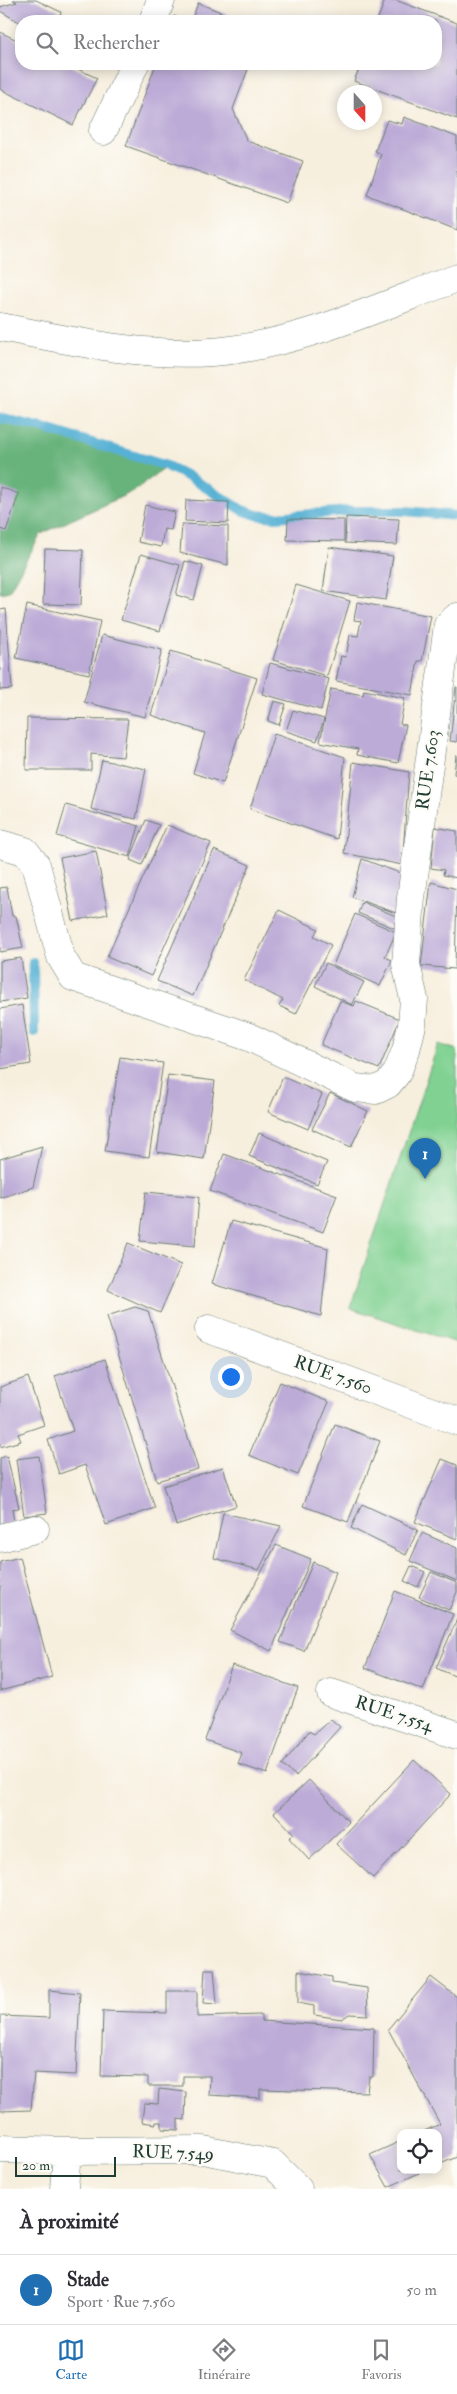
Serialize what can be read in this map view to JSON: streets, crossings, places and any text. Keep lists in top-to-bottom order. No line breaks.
{"streets":{"street":["RUE 7.603","RUE 7.560","RUE 7.554","RUE 7.549"]},"scale_bar":"20 m","north":"bottom","page":{"search":"Rechercher","pins":"1","scale":"20 m","heading":"À proximité","list":[{"mark":"1","name":"Stade","note":"Sport · Rue 7.560","value":"50 m"}],"nav":["Carte","Itinéraire","Favoris"]}}
